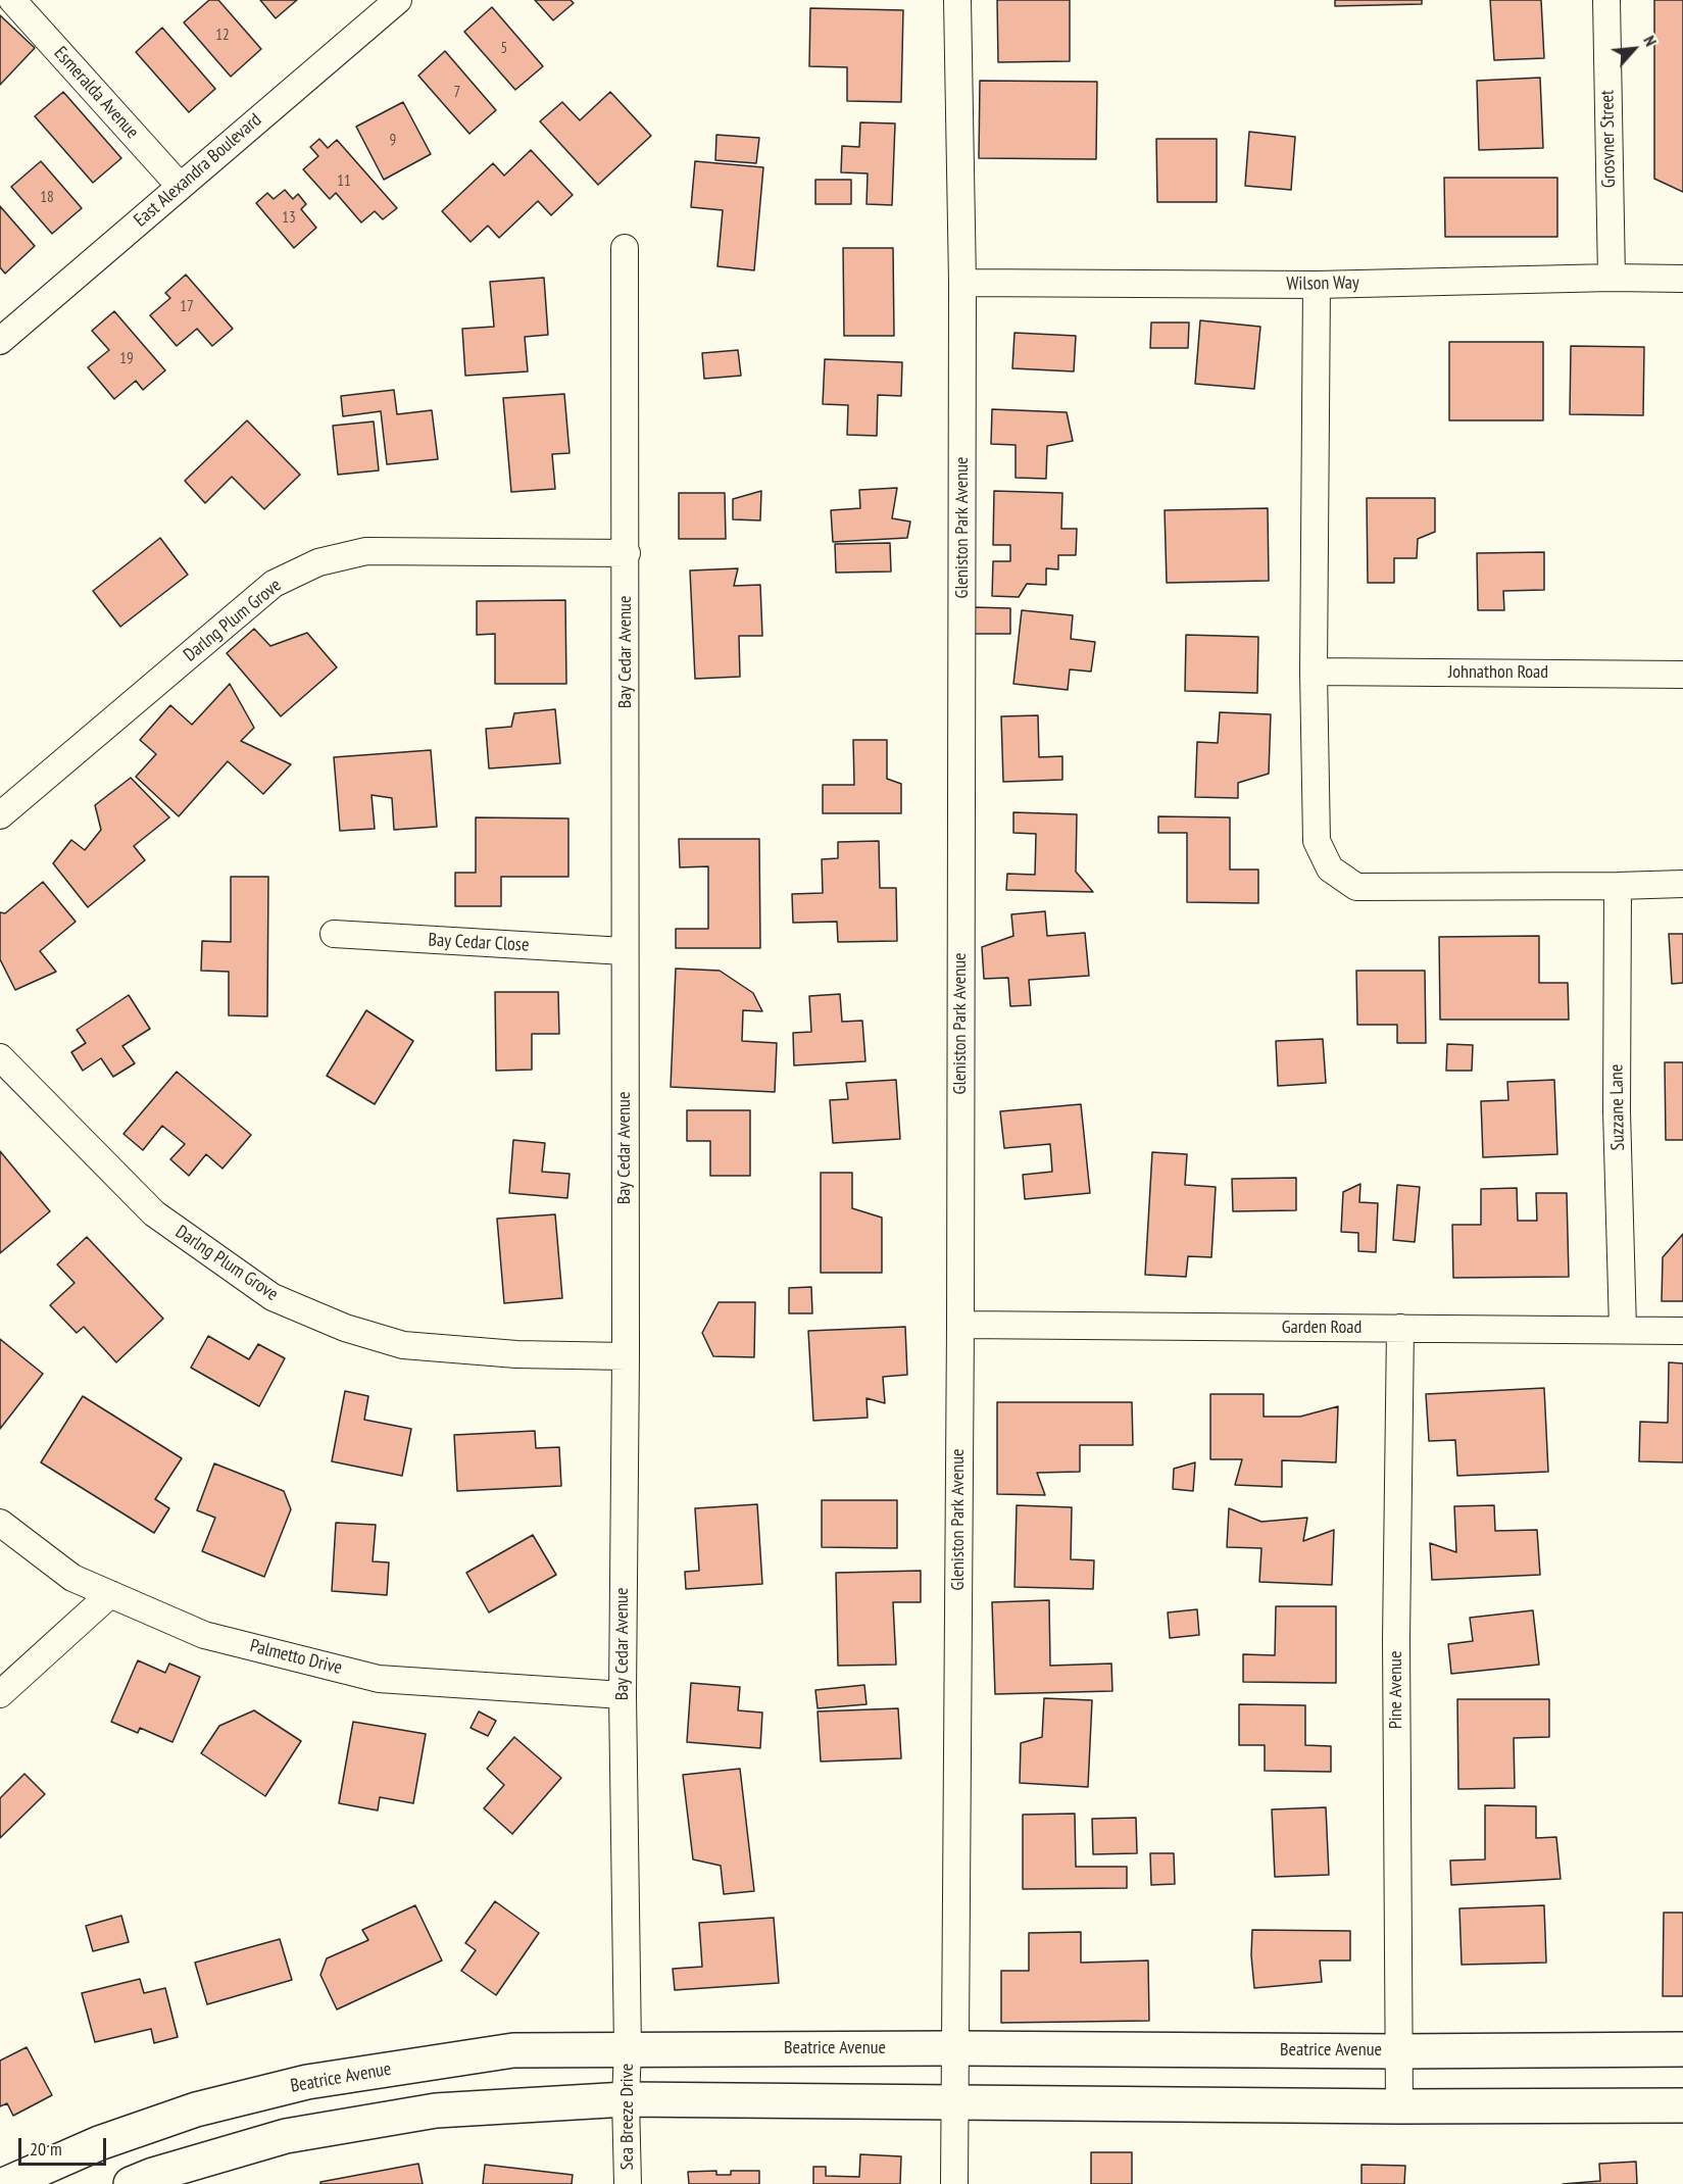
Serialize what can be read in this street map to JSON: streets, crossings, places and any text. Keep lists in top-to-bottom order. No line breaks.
{"streets":{"main road":["Beatrice Avenue"],"street":["Esmeralda Avenue","Grosvner Street","East Alexandra Boulevard","Wilson Way","Gleniston Park Avenue","Darlng Plum Grove","Bay Cedar Avenue","Johnathon Road","Bay Cedar Close","Suzzane Lane","Garden Road","Palmetto Drive","Pine Avenue","Sea Breeze Drive"]},"crossings":[["Esmeralda Avenue","East Alexandra Boulevard"],["Grosvner Street","Wilson Way"],["Wilson Way","Gleniston Park Avenue"],["Gleniston Park Avenue","Garden Road"],["Gleniston Park Avenue","Beatrice Avenue"],["Darlng Plum Grove","Bay Cedar Avenue"],["Bay Cedar Avenue","Bay Cedar Close"],["Bay Cedar Avenue","Palmetto Drive"],["Bay Cedar Avenue","Beatrice Avenue"],["Bay Cedar Avenue","Sea Breeze Drive"],["Suzzane Lane","Garden Road"],["Garden Road","Pine Avenue"],["Pine Avenue","Beatrice Avenue"],["Beatrice Avenue","Sea Breeze Drive"]],"house_numbers":["12","5","7","9","11","18","13","17","19"],"scale_bar":"20 m","north":"top right"}
